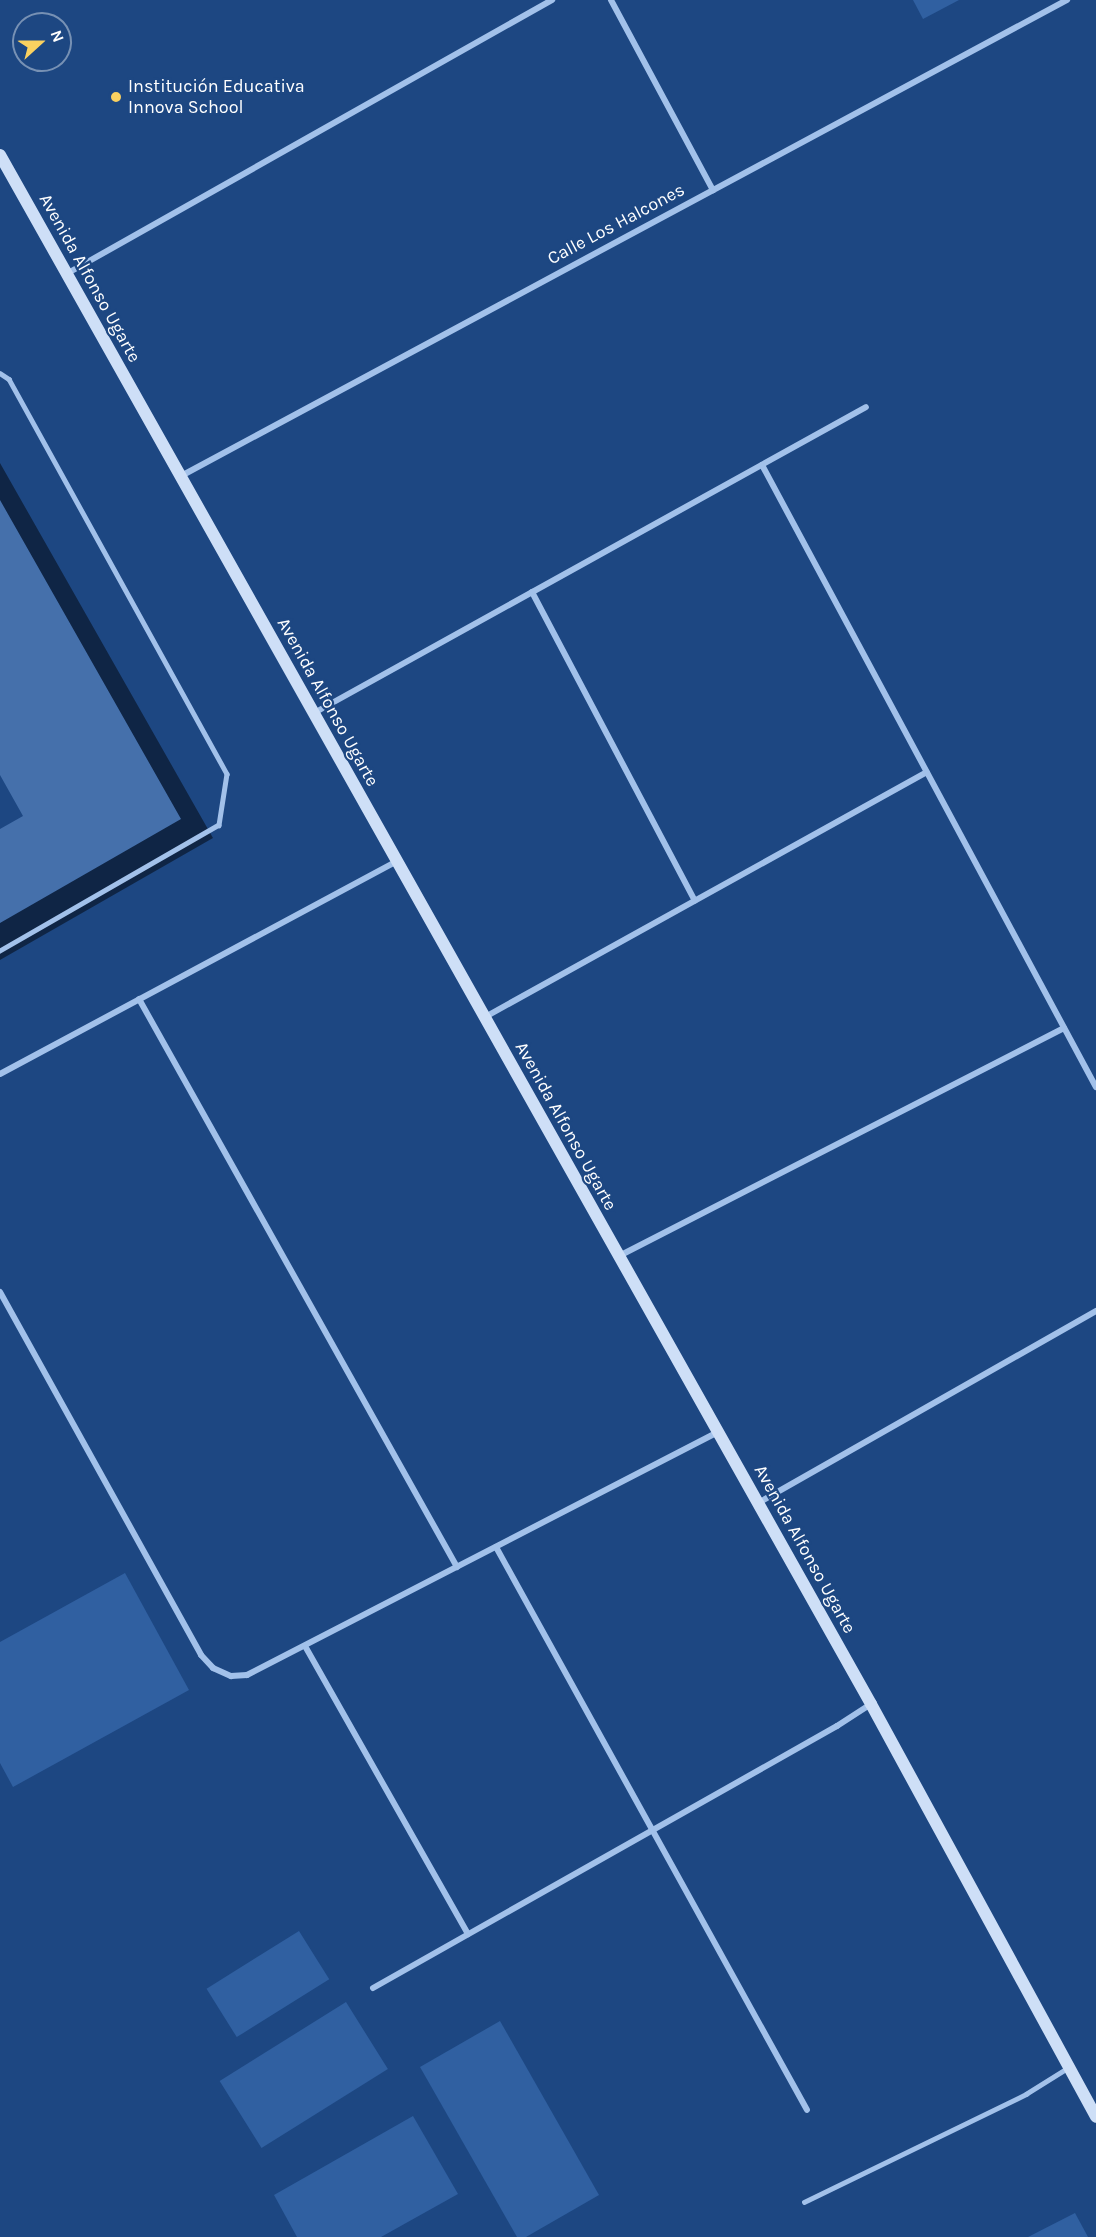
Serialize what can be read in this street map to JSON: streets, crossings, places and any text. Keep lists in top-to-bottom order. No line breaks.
{"streets":{"street":["Calle Los Halcones","Avenida Alfonso Ugarte"]},"crossings":[["Calle Los Halcones","Avenida Alfonso Ugarte"]],"places":["Institución Educativa Innova School"],"north":"right"}
